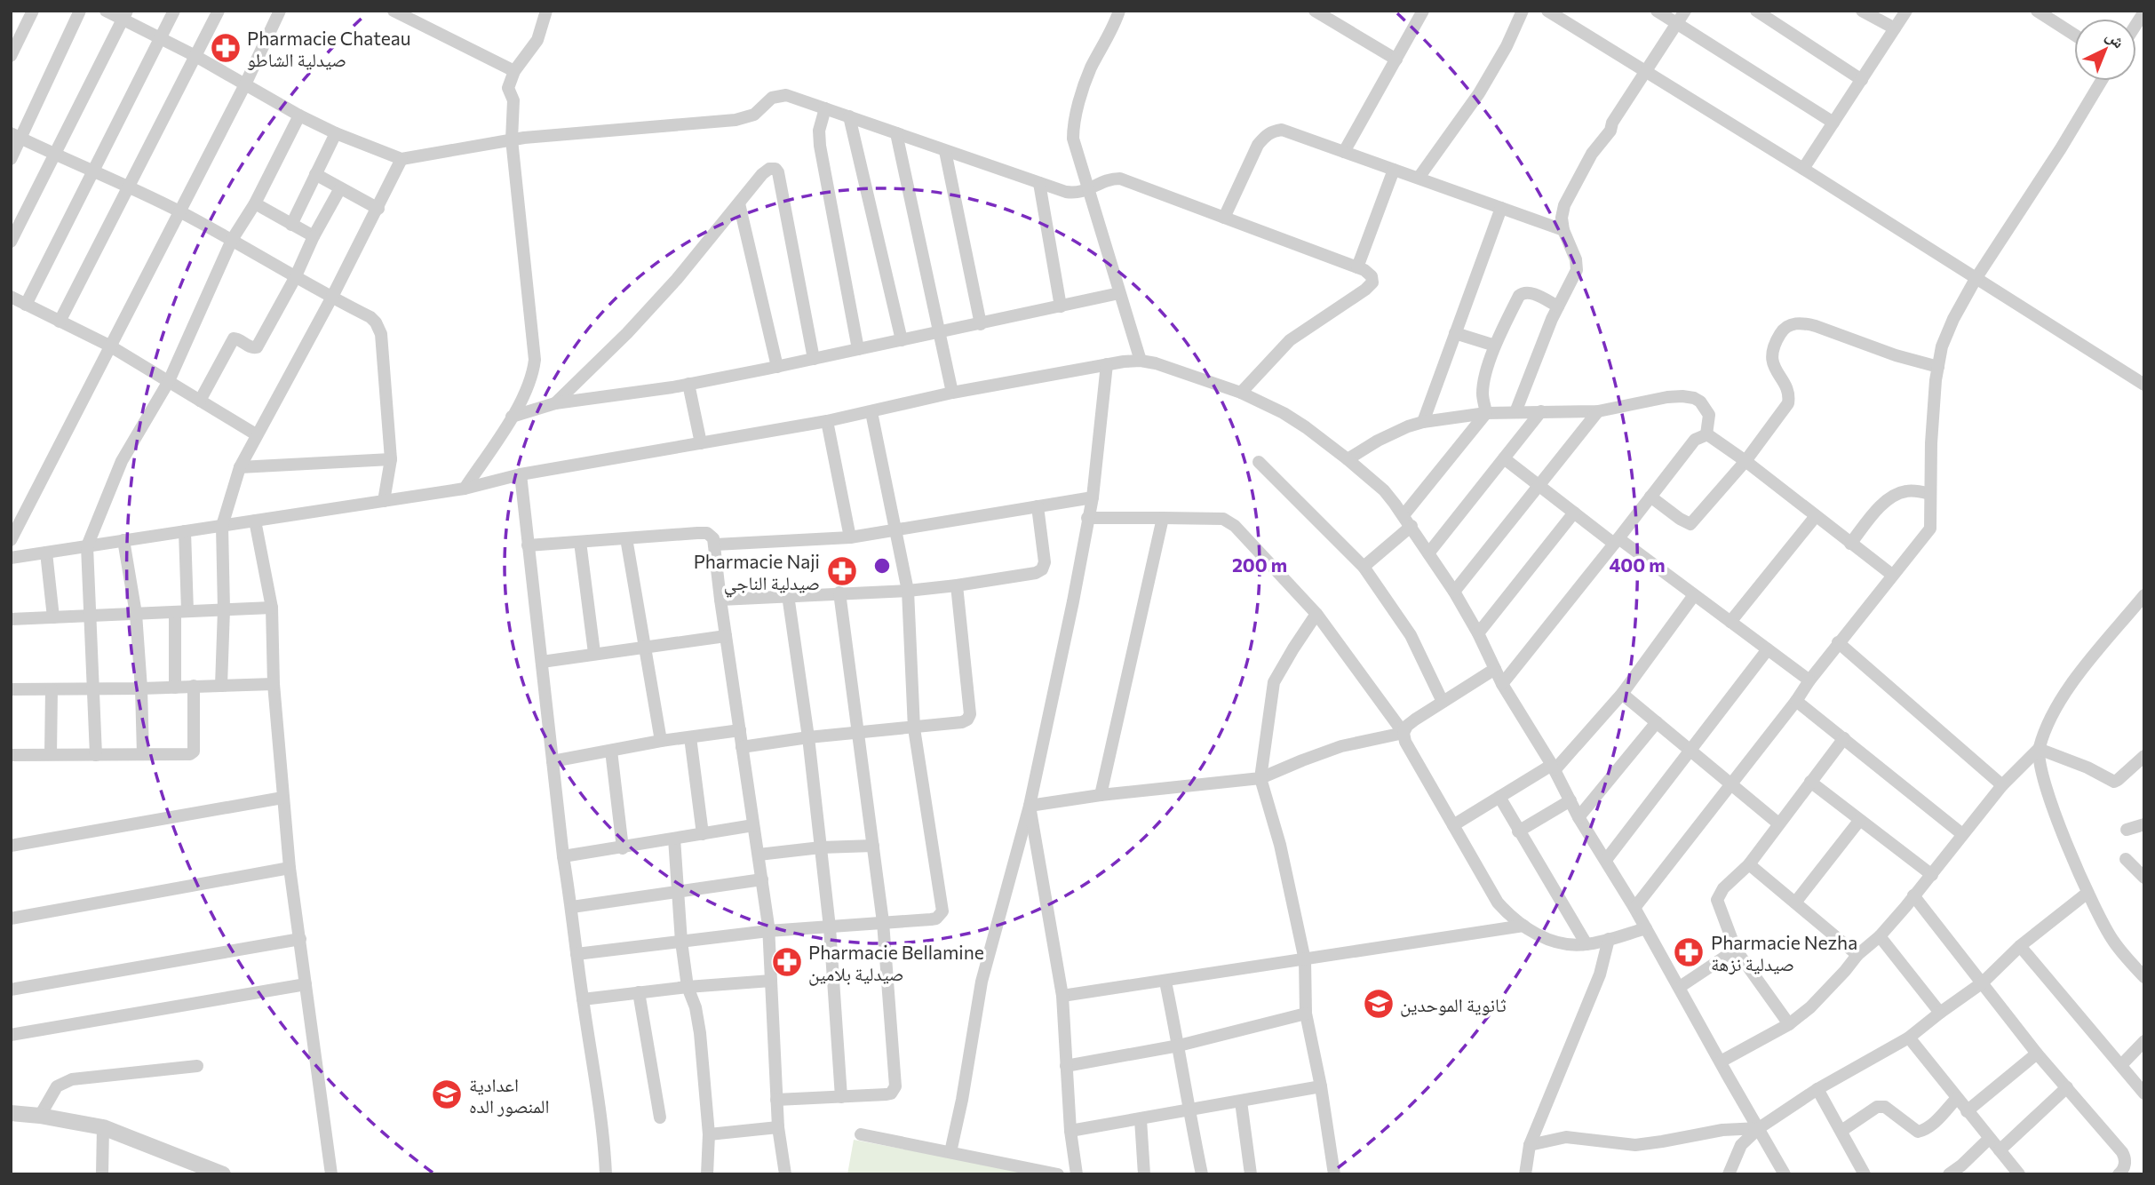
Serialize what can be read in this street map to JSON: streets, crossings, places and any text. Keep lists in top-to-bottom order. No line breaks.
{"places":{"pharmacy":["Pharmacie Chateau صيدلية الشاطو","Pharmacie Naji صيدلية الناجي","Pharmacie Nezha صيدلية نزهة","Pharmacie Bellamine صيدلية بلامين"],"school or university":["ثانوية الموحدين","اعدادية المنصور الده"]},"north":"top right","rings":["200 m","400 m"]}
